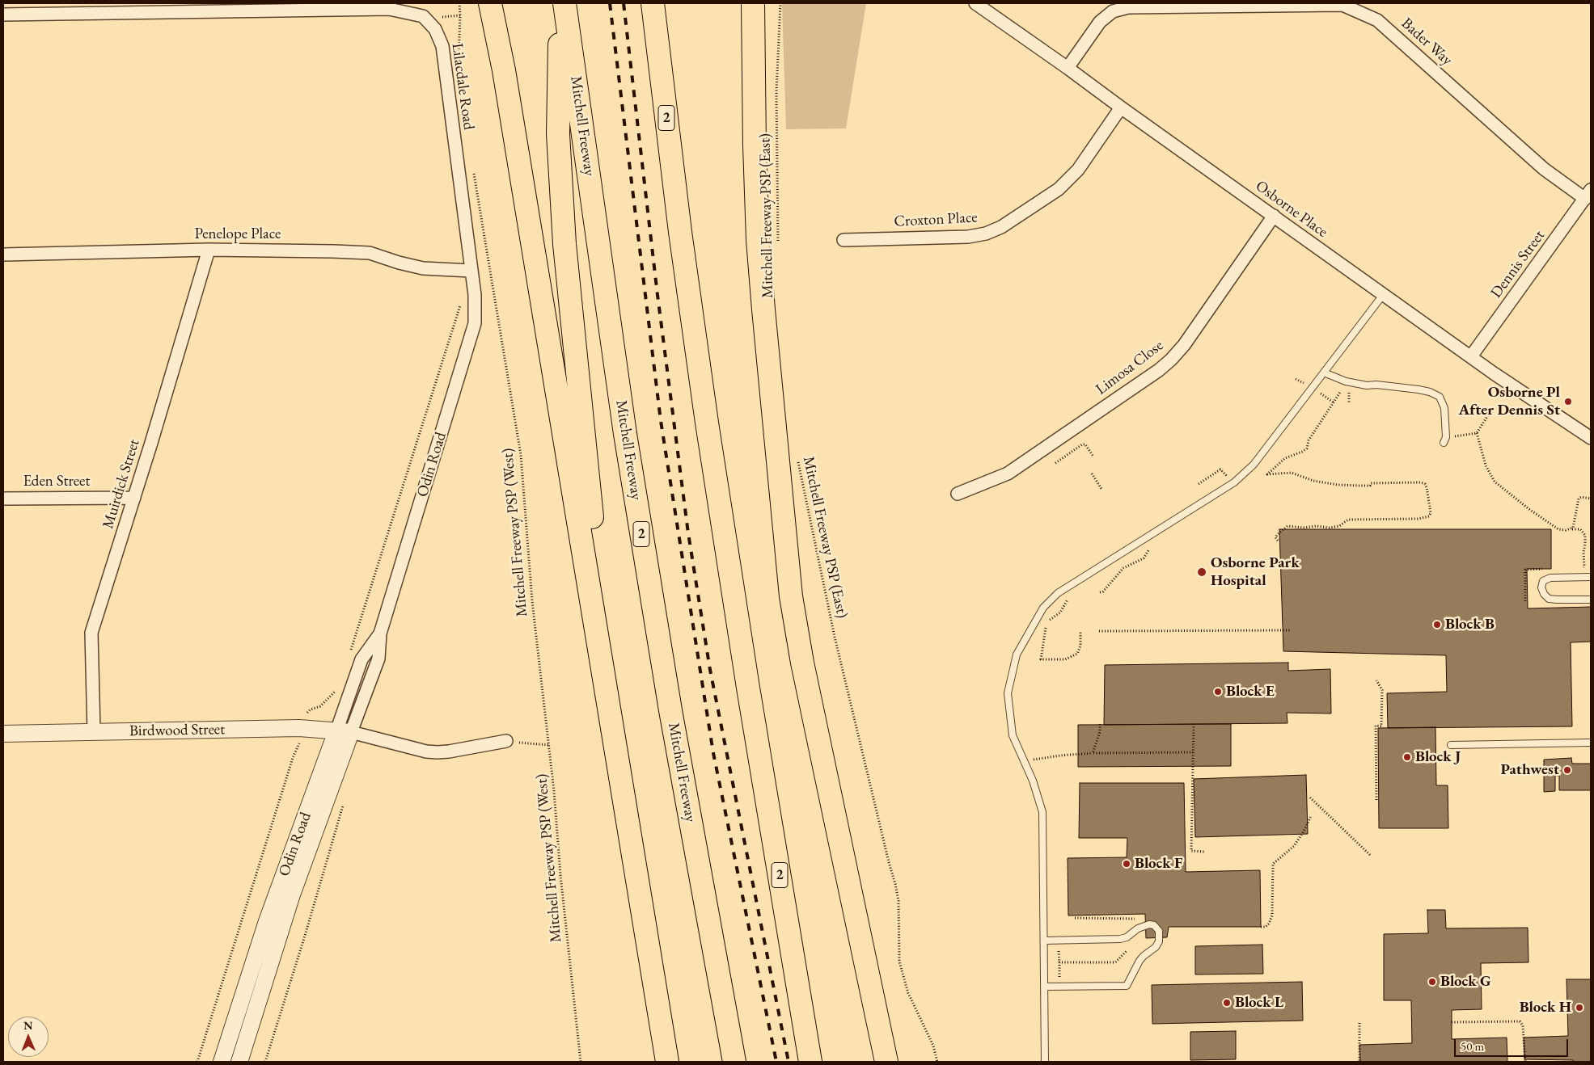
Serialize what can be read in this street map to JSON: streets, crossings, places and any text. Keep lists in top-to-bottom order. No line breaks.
{"streets":{"highway":["2","Mitchell Freeway"],"street":["Bader Way","Lilacdale Road","Osborne Place","Croxton Place","Penelope Place","Dennis Street","Limosa Close","Odin Road","Eden Street","Muirdick Street","Birdwood Street"],"path":["Mitchell Freeway PSP (East)","Mitchell Freeway PSP (West)"]},"crossings":[["Bader Way","Osborne Place"],["Bader Way","Dennis Street"],["Lilacdale Road","Penelope Place"],["Lilacdale Road","Odin Road"],["Osborne Place","Croxton Place"],["Osborne Place","Dennis Street"],["Osborne Place","Limosa Close"],["Penelope Place","Muirdick Street"],["Odin Road","Birdwood Street"],["Eden Street","Muirdick Street"],["Muirdick Street","Birdwood Street"]],"places":["Osborne Pl After Dennis St","Osborne Park Hospital","Block B","Block E","Block J","Pathwest","Block F","Block G","Block L","Block H"],"scale_bar":"50 m","north":"top"}
